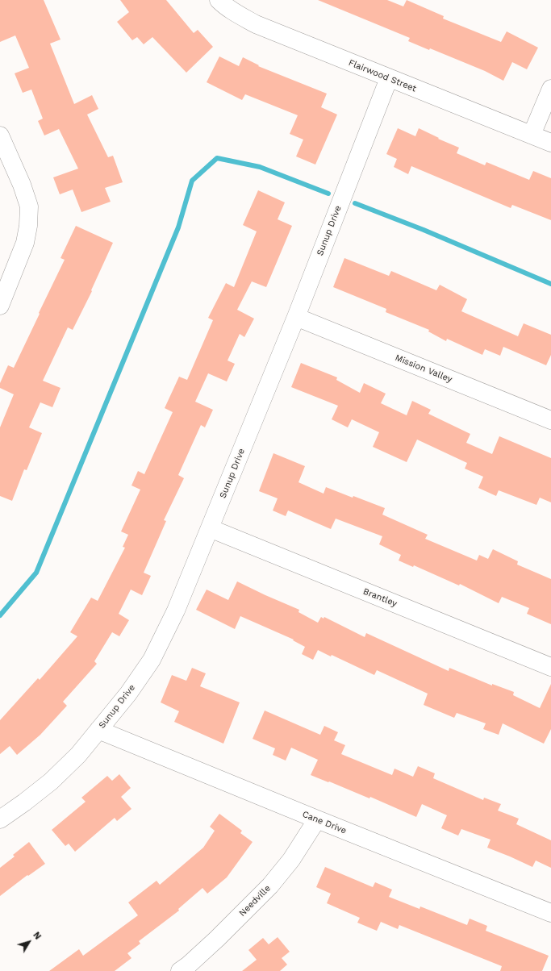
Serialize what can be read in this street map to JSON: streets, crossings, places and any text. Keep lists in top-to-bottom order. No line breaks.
{"streets":{"street":["Flairwood Street","Sunup Drive","Mission Valley","Brantley","Cane Drive","Needville"]},"crossings":[["Flairwood Street","Sunup Drive"],["Sunup Drive","Mission Valley"],["Sunup Drive","Brantley"],["Sunup Drive","Cane Drive"],["Cane Drive","Needville"]],"north":"top right"}
